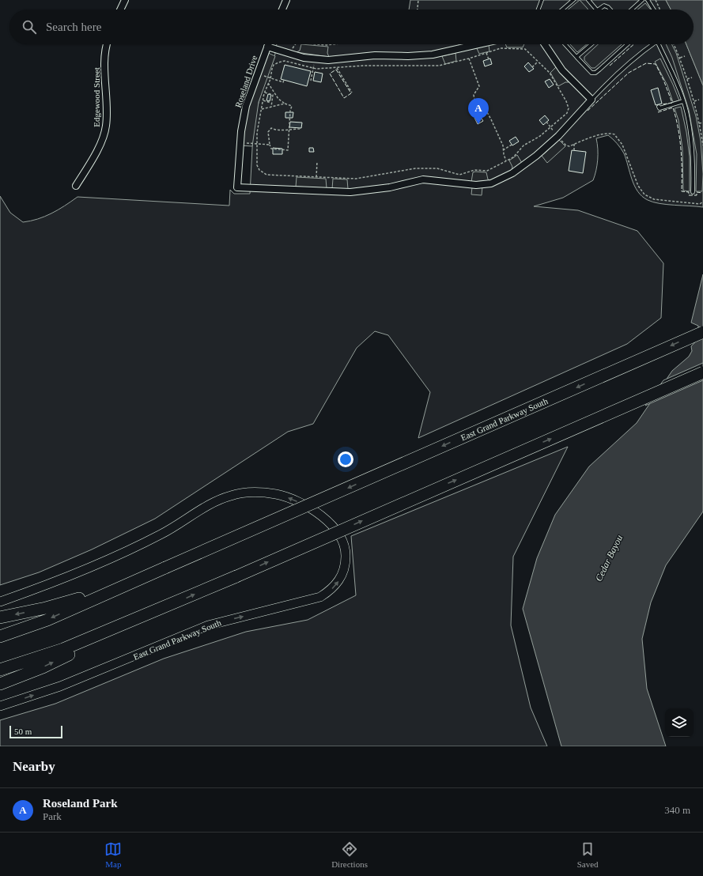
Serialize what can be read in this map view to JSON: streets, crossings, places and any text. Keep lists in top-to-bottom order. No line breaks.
{"streets":{"highway":["East Grand Parkway South"],"street":["Roseland Drive","Edgewood Street"]},"water":["Cedar Bayou"],"scale_bar":"50 m","page":{"search":"Search here","pins":"A","scale":"50 m","heading":"Nearby","list":[{"mark":"A","name":"Roseland Park","note":"Park","value":"340 m"}],"nav":["Map","Directions","Saved"]}}
